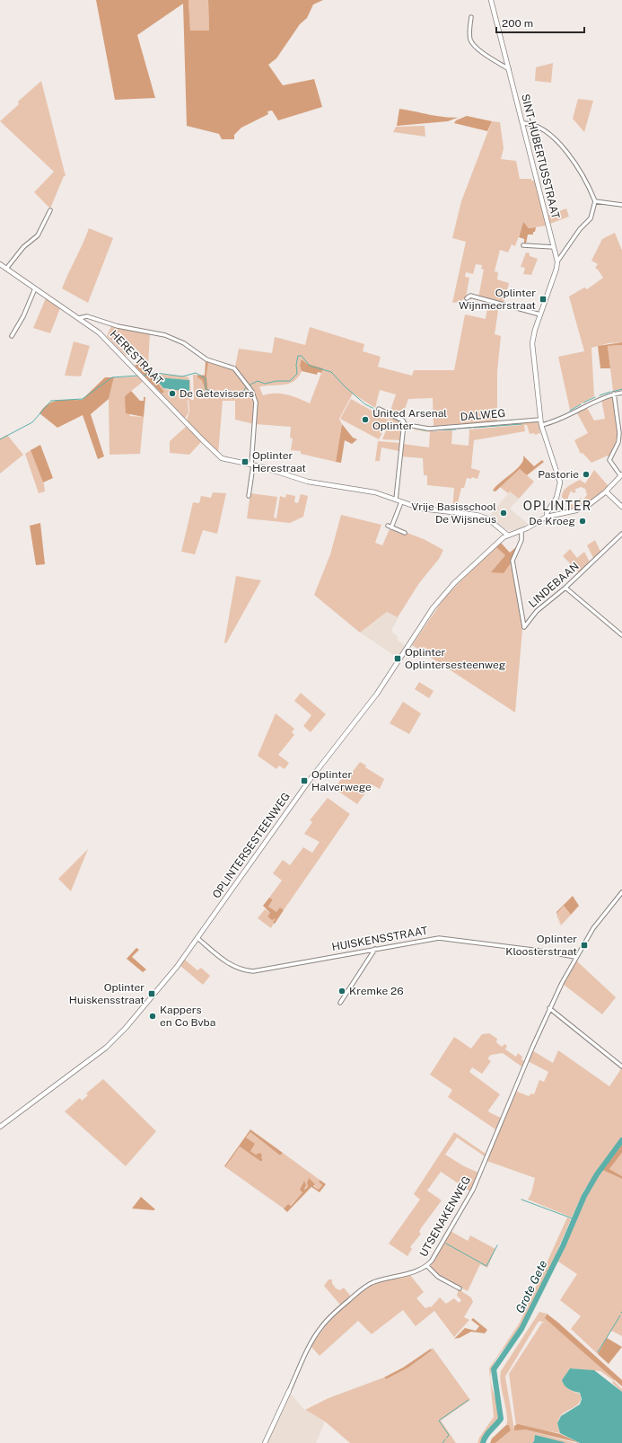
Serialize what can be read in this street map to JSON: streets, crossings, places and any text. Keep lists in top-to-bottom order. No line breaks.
{"streets":{"street":["SINT-HUBERTUSSTRAAT","HERESTRAAT","DALWEG","LINDEBAAN","OPLINTERSESTEENWEG","HUISKENSSTRAAT","UTSENAKENWEG"]},"crossings":[["SINT-HUBERTUSSTRAAT","DALWEG"],["HERESTRAAT","OPLINTERSESTEENWEG"],["OPLINTERSESTEENWEG","HUISKENSSTRAAT"],["HUISKENSSTRAAT","UTSENAKENWEG"]],"districts":["OPLINTER"],"water":["Grote Gete"],"places":{"transit":["Oplinter Wijnmeerstraat","Oplinter Herestraat","Oplinter Oplintersesteenweg","Oplinter Halverwege","Oplinter Kloosterstraat","Oplinter Huiskensstraat"],"other":["De Getevissers","United Arsenal Oplinter","Pastorie","Vrije Basisschool De Wijsneus","De Kroeg","Kremke 26","Kappers en Co Bvba"]},"scale_bar":"200 m"}
